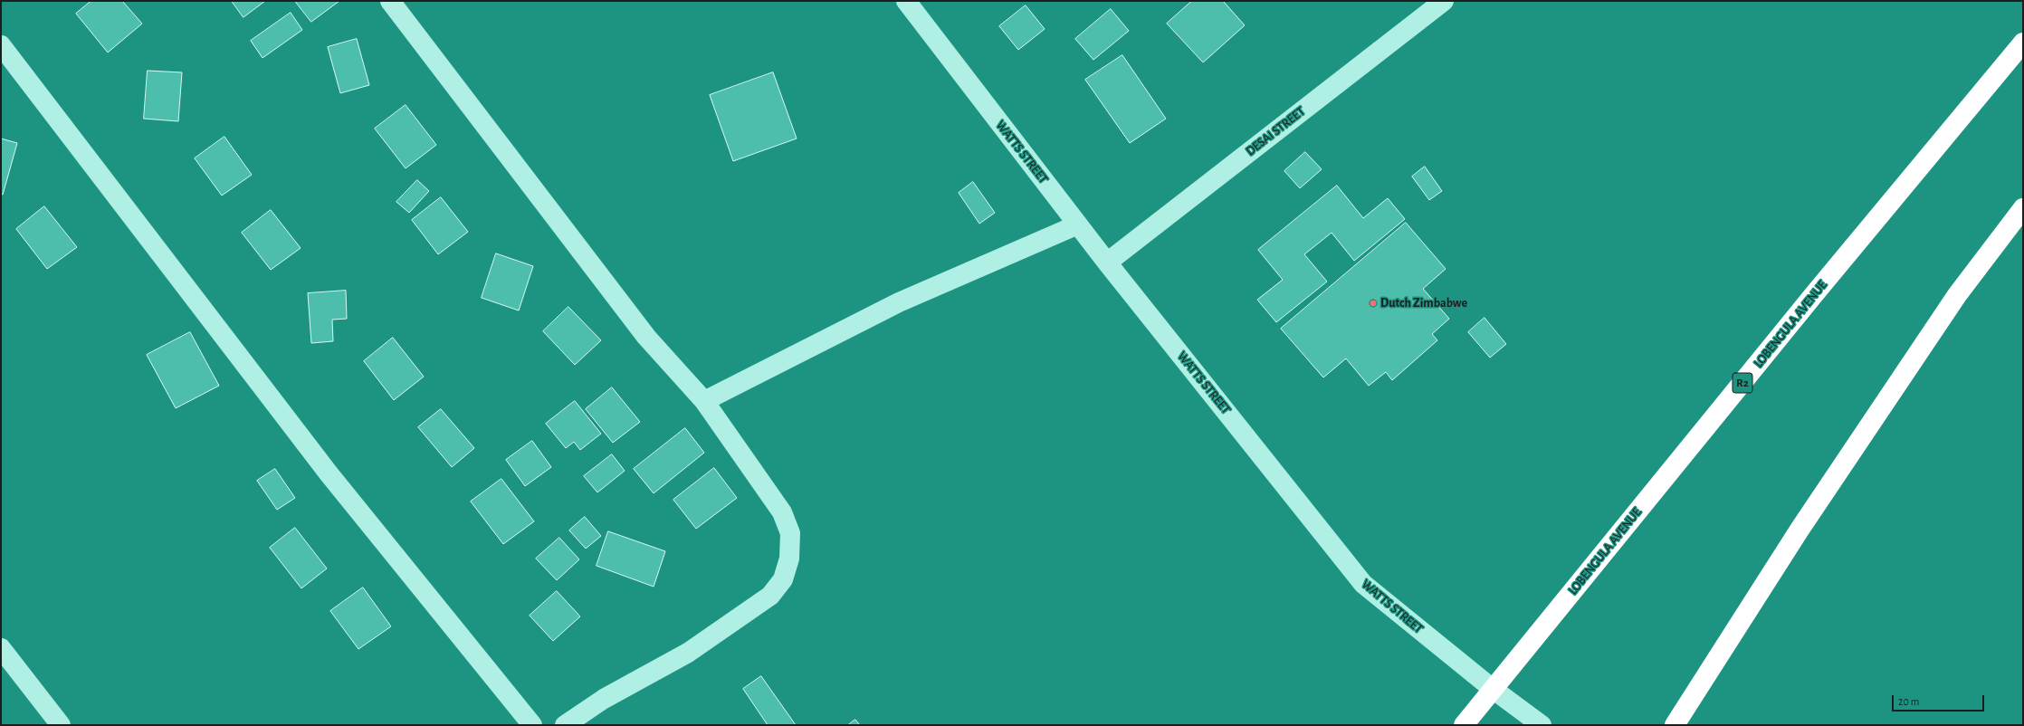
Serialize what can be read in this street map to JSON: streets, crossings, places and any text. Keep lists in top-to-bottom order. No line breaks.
{"streets":{"highway":["LOBENGULA AVENUE","R2"],"street":["DESAI STREET","WATTS STREET"]},"crossings":[["DESAI STREET","WATTS STREET"],["WATTS STREET","LOBENGULA AVENUE"]],"places":["Dutch Zimbabwe"],"scale_bar":"20 m"}
